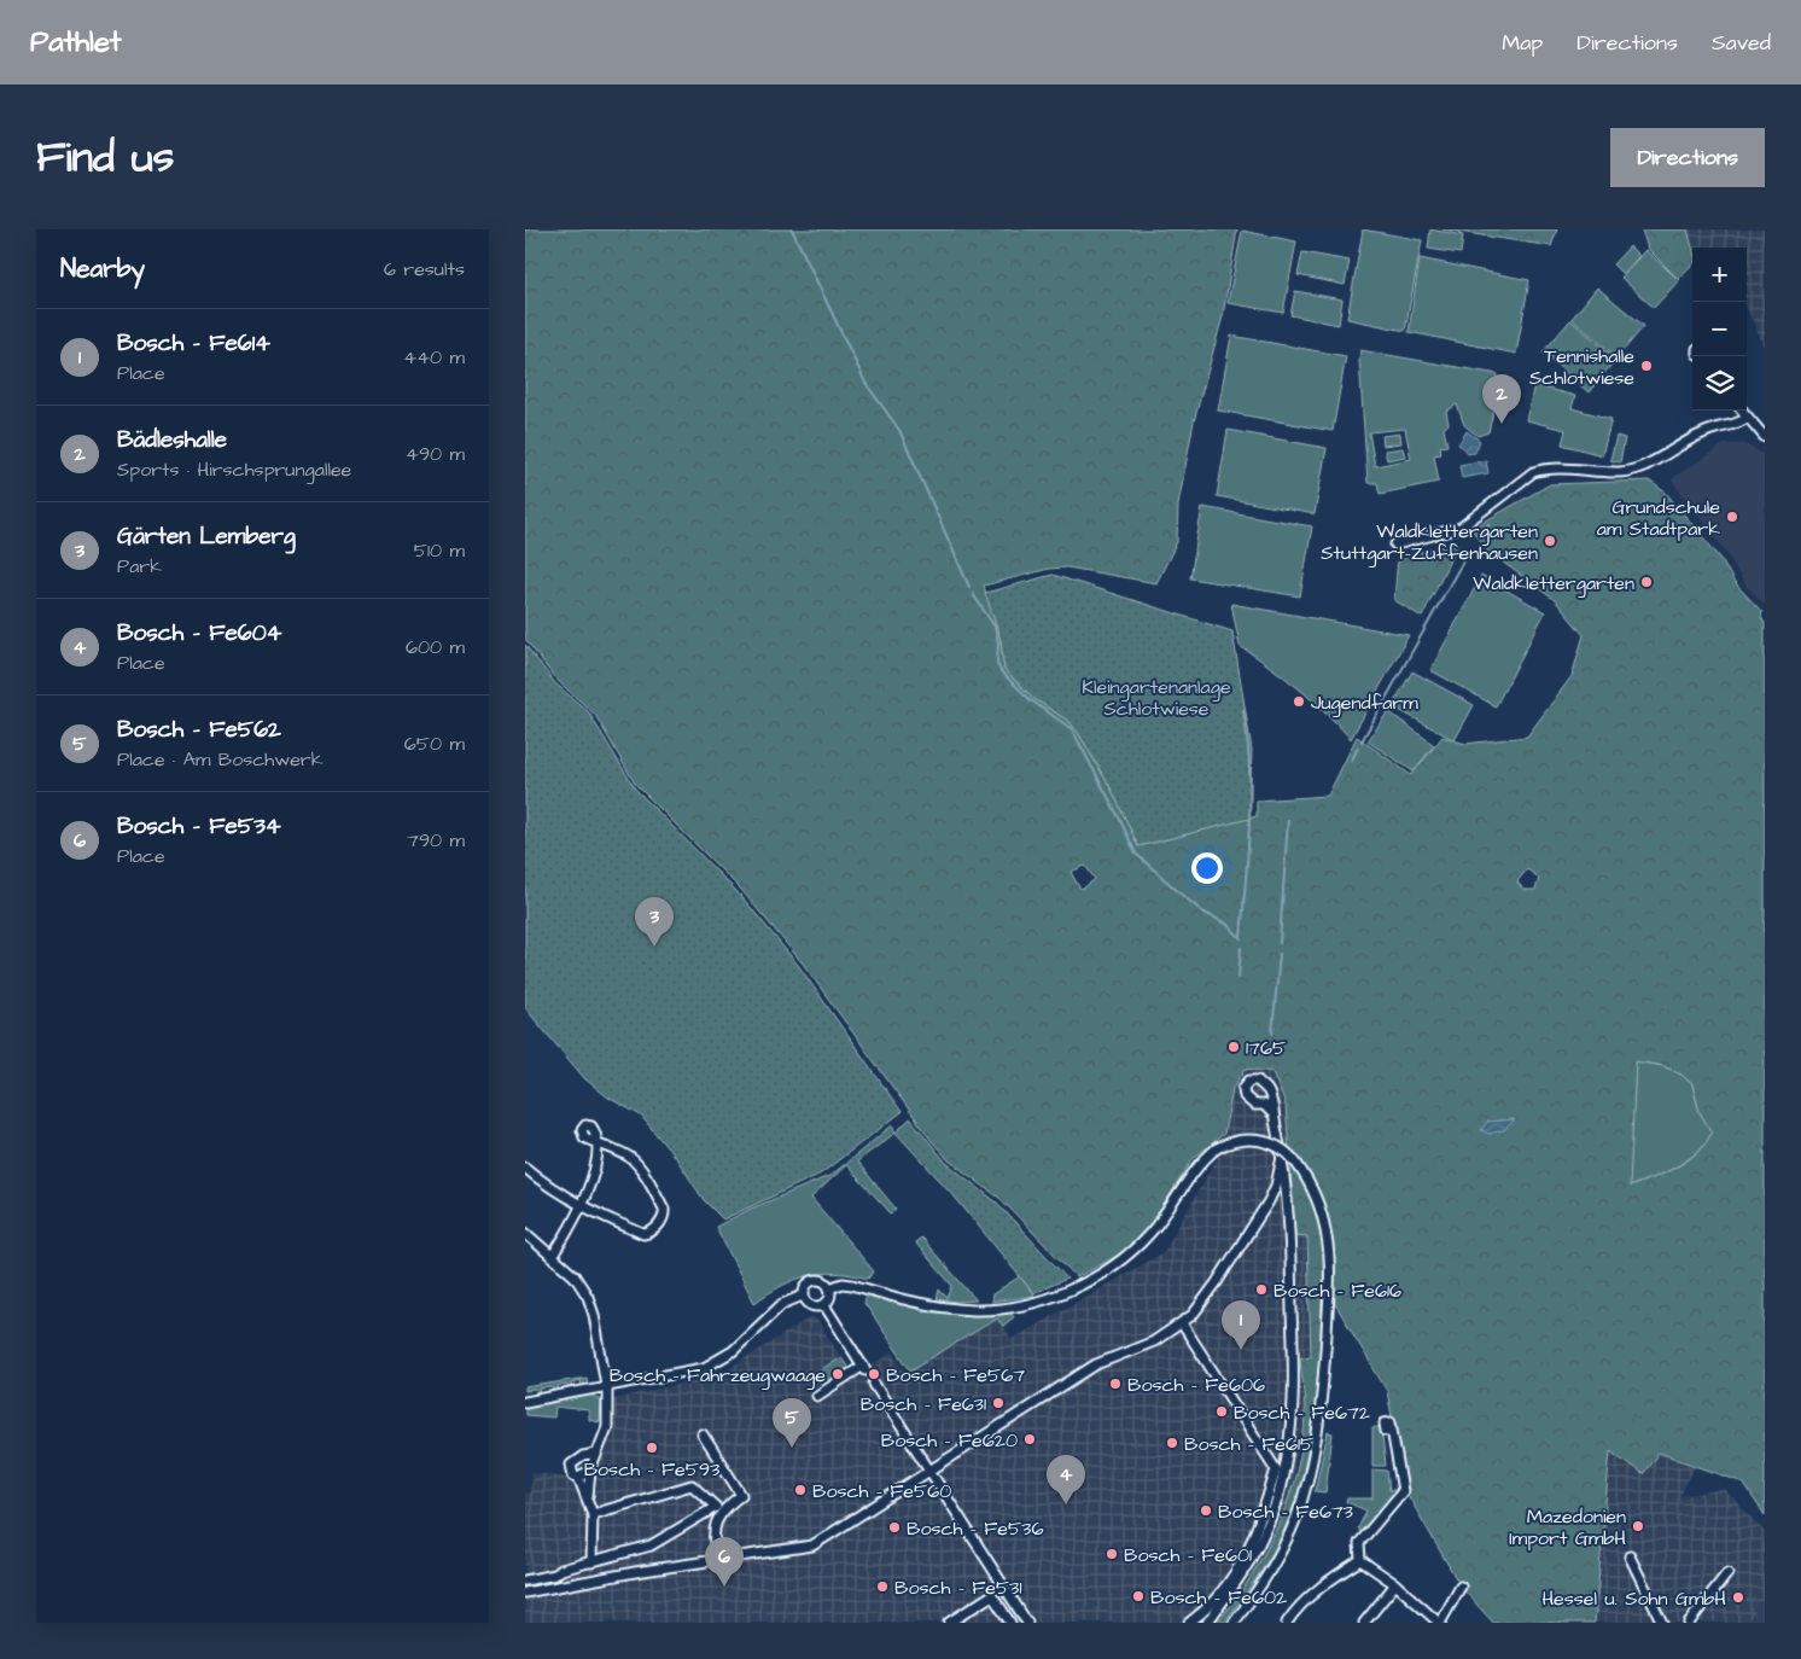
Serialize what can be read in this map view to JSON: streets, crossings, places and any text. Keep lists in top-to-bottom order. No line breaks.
{"parks":["Kleingartenanlage Schlotwiese"],"places":["Tennishalle Schlotwiese","Grundschule am Stadtpark","Waldklettergarten Stuttgart-Zuffenhausen","Waldklettergarten","Jugendfarm","1765","Bosch - Fe616","Bosch - Fahrzeugwaage","Bosch - Fe567","Bosch - Fe606","Bosch - Fe631","Bosch - Fe672","Bosch - Fe620","Bosch - Fe615","Bosch - Fe593","Bosch - Fe560","Bosch - Fe673","Mazedonien Import GmbH","Bosch - Fe536","Bosch - Fe601","Bosch - Fe531","Bosch - Fe602","Hessel u. Sohn GmbH"],"page":{"header":"Pathlet","nav":["Map","Directions","Saved"],"title":"Find us","buttons":"Directions","heading":["Nearby","6 results"],"map_buttons":["+","−"],"list":[{"mark":"1","name":"Bosch - Fe614","note":"Place","value":"440 m"},{"mark":"2","name":"Bädleshalle","note":"Sports · Hirschsprungallee","value":"490 m"},{"mark":"3","name":"Gärten Lemberg","note":"Park","value":"510 m"},{"mark":"4","name":"Bosch - Fe604","note":"Place","value":"600 m"},{"mark":"5","name":"Bosch - Fe562","note":"Place · Am Boschwerk","value":"650 m"},{"mark":"6","name":"Bosch - Fe534","note":"Place","value":"790 m"}],"pins":["2","3","1","5","4","6"]}}
